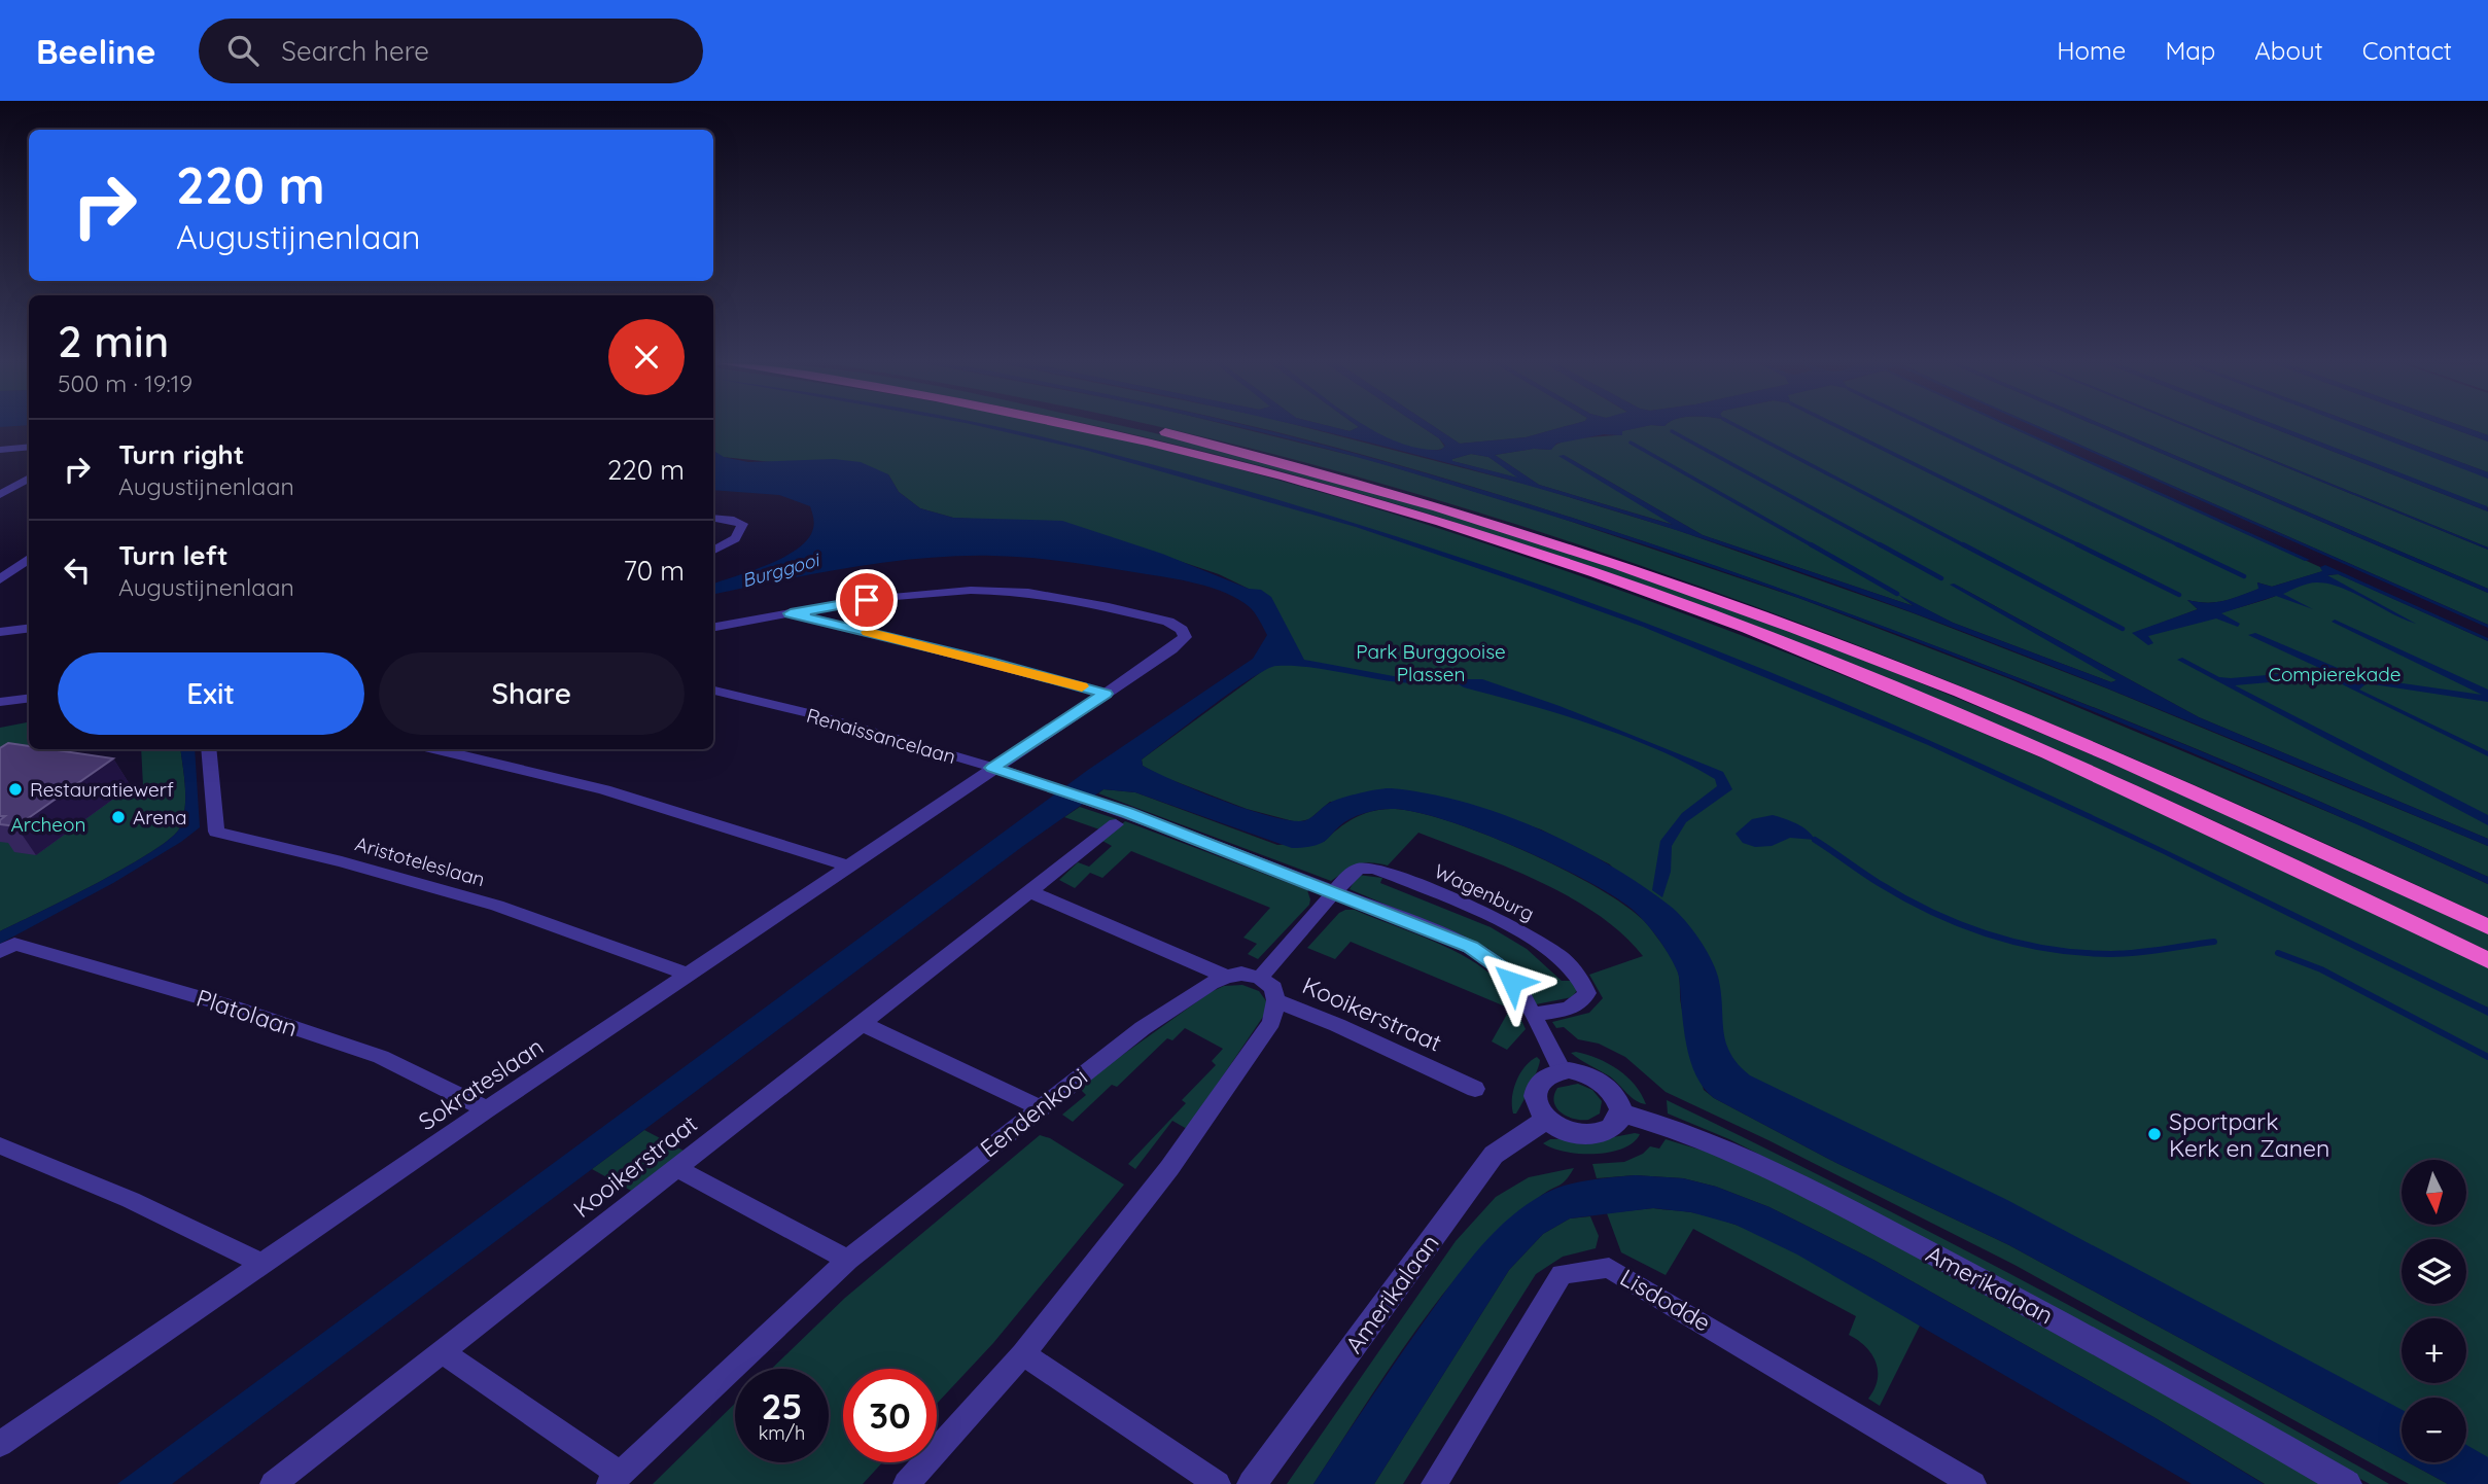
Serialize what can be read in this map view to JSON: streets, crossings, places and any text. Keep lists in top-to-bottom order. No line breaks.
{"streets":{"street":["Renaissancelaan","Aristoteleslaan","Wagenburg","Platolaan","Kooikerstraat","Sokrateslaan","Eendenkooi","Amerikalaan","Lisdodde"]},"crossings":[["Renaissancelaan","Wagenburg"],["Renaissancelaan","Sokrateslaan"],["Renaissancelaan","Amerikalaan"],["Aristoteleslaan","Sokrateslaan"],["Platolaan","Sokrateslaan"]],"water":["Burggooi"],"parks":["Park Burggooise Plassen","Compierekade","Archeon"],"places":["Restauratiewerf","Arena","Sportpark Kerk en Zanen"],"north":"bottom","page":{"header":"Beeline","search":"Search here","nav":["Home","Map","About","Contact"],"turn":["220 m","Augustijnenlaan"],"heading":["2 min","500 m · 19:19"],"list":[{"name":"Turn right","note":"Augustijnenlaan","value":"220 m"},{"name":"Turn left","note":"Augustijnenlaan","value":"70 m"}],"buttons":["Exit","Share"],"map_buttons":["+","−"],"speed":"25 km/h","limit":"30"}}
